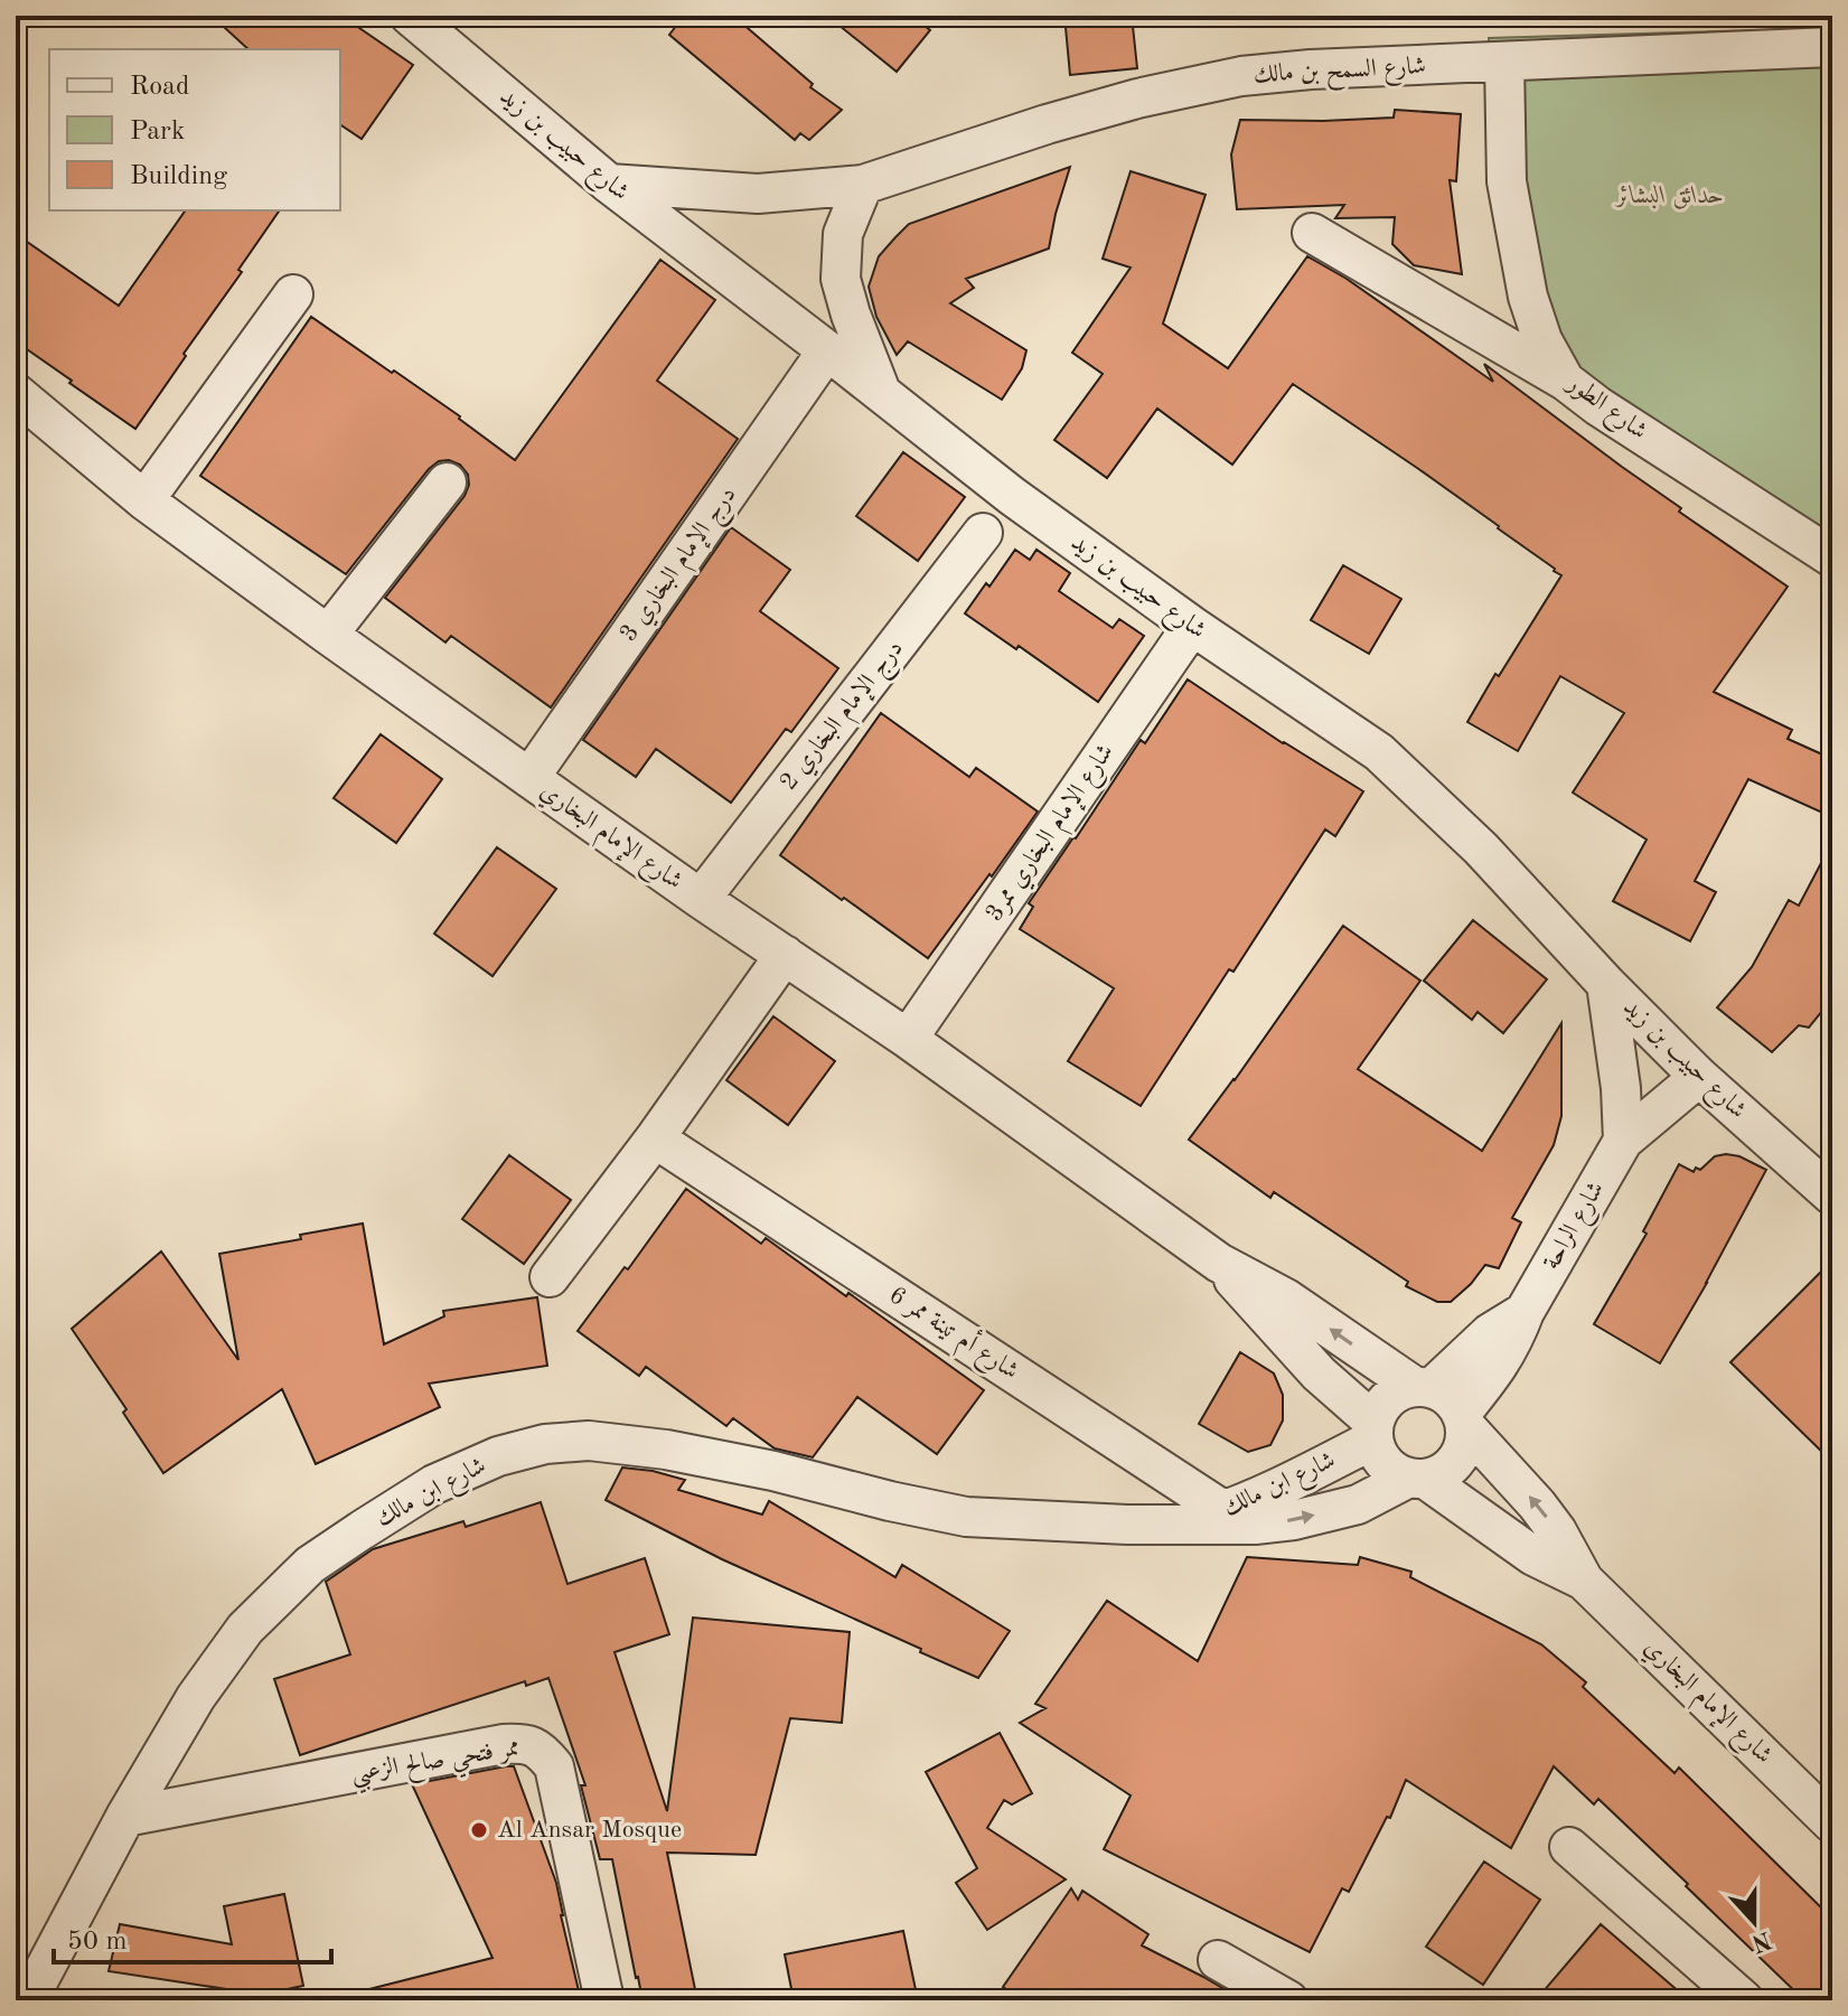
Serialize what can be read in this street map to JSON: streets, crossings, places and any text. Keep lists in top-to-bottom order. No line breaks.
{"streets":{"street":["شارع السمح بن مالك","شارع حبيب بن زيد","شارع الطور","درج الإمام البخاري 3","درج الإمام البخاري 2","شارع الإمام البخاري ممر3","شارع الإمام البخاري","شارع الراحة","شارع أم تينة ممر 6","شارع ابن مالك","ممر فتحي صالح الزعبي"]},"crossings":[["شارع السمح بن مالك","شارع حبيب بن زيد"],["شارع السمح بن مالك","شارع الطور"],["شارع حبيب بن زيد","درج الإمام البخاري 3"],["شارع حبيب بن زيد","شارع الإمام البخاري ممر3"],["شارع حبيب بن زيد","شارع الراحة"],["درج الإمام البخاري 3","شارع الإمام البخاري"],["درج الإمام البخاري 2","شارع الإمام البخاري"],["شارع الإمام البخاري ممر3","شارع الإمام البخاري"],["شارع الإمام البخاري","شارع الراحة"],["شارع الإمام البخاري","شارع ابن مالك"],["شارع الراحة","شارع ابن مالك"],["شارع أم تينة ممر 6","شارع ابن مالك"],["شارع ابن مالك","ممر فتحي صالح الزعبي"]],"parks":["حدائق البشائر"],"places":["Al Ansar Mosque"],"legend":["Road","Park","Building"],"scale_bar":"50 m","north":"bottom"}
